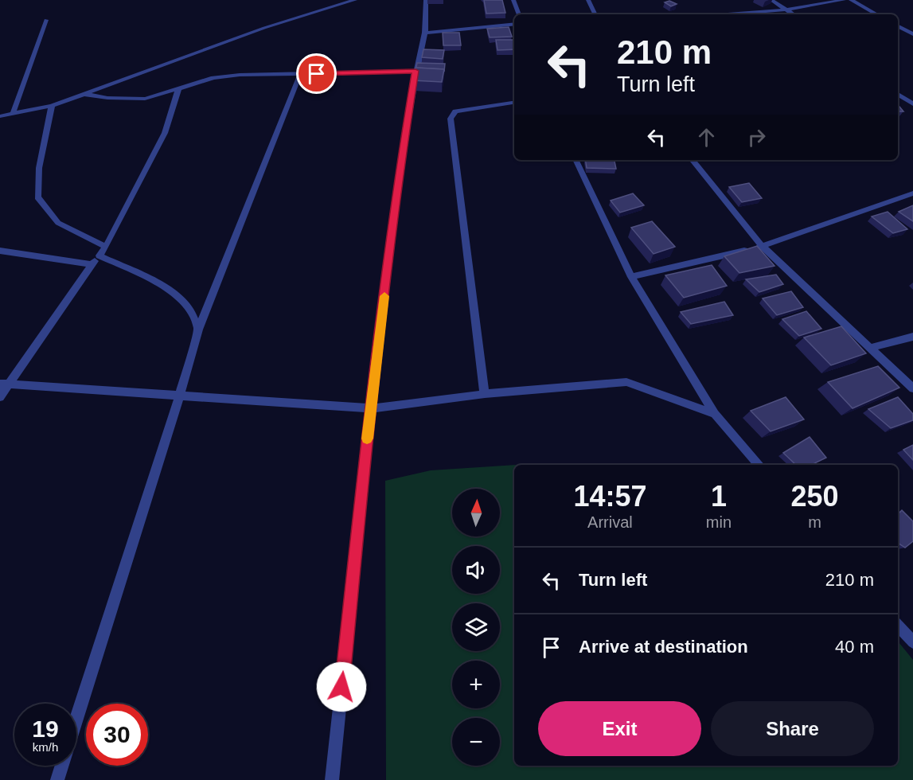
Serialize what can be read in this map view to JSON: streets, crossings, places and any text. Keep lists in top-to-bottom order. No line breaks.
{"north":"top","page":{"turn":["210 m","Turn left"],"eta":["14:57","Arrival","1","min","250","m"],"map_buttons":["+","−"],"list":[{"name":"Turn left","value":"210 m"},{"name":"Arrive at destination","value":"40 m"}],"buttons":["Exit","Share"],"speed":"19 km/h","limit":"30"}}
